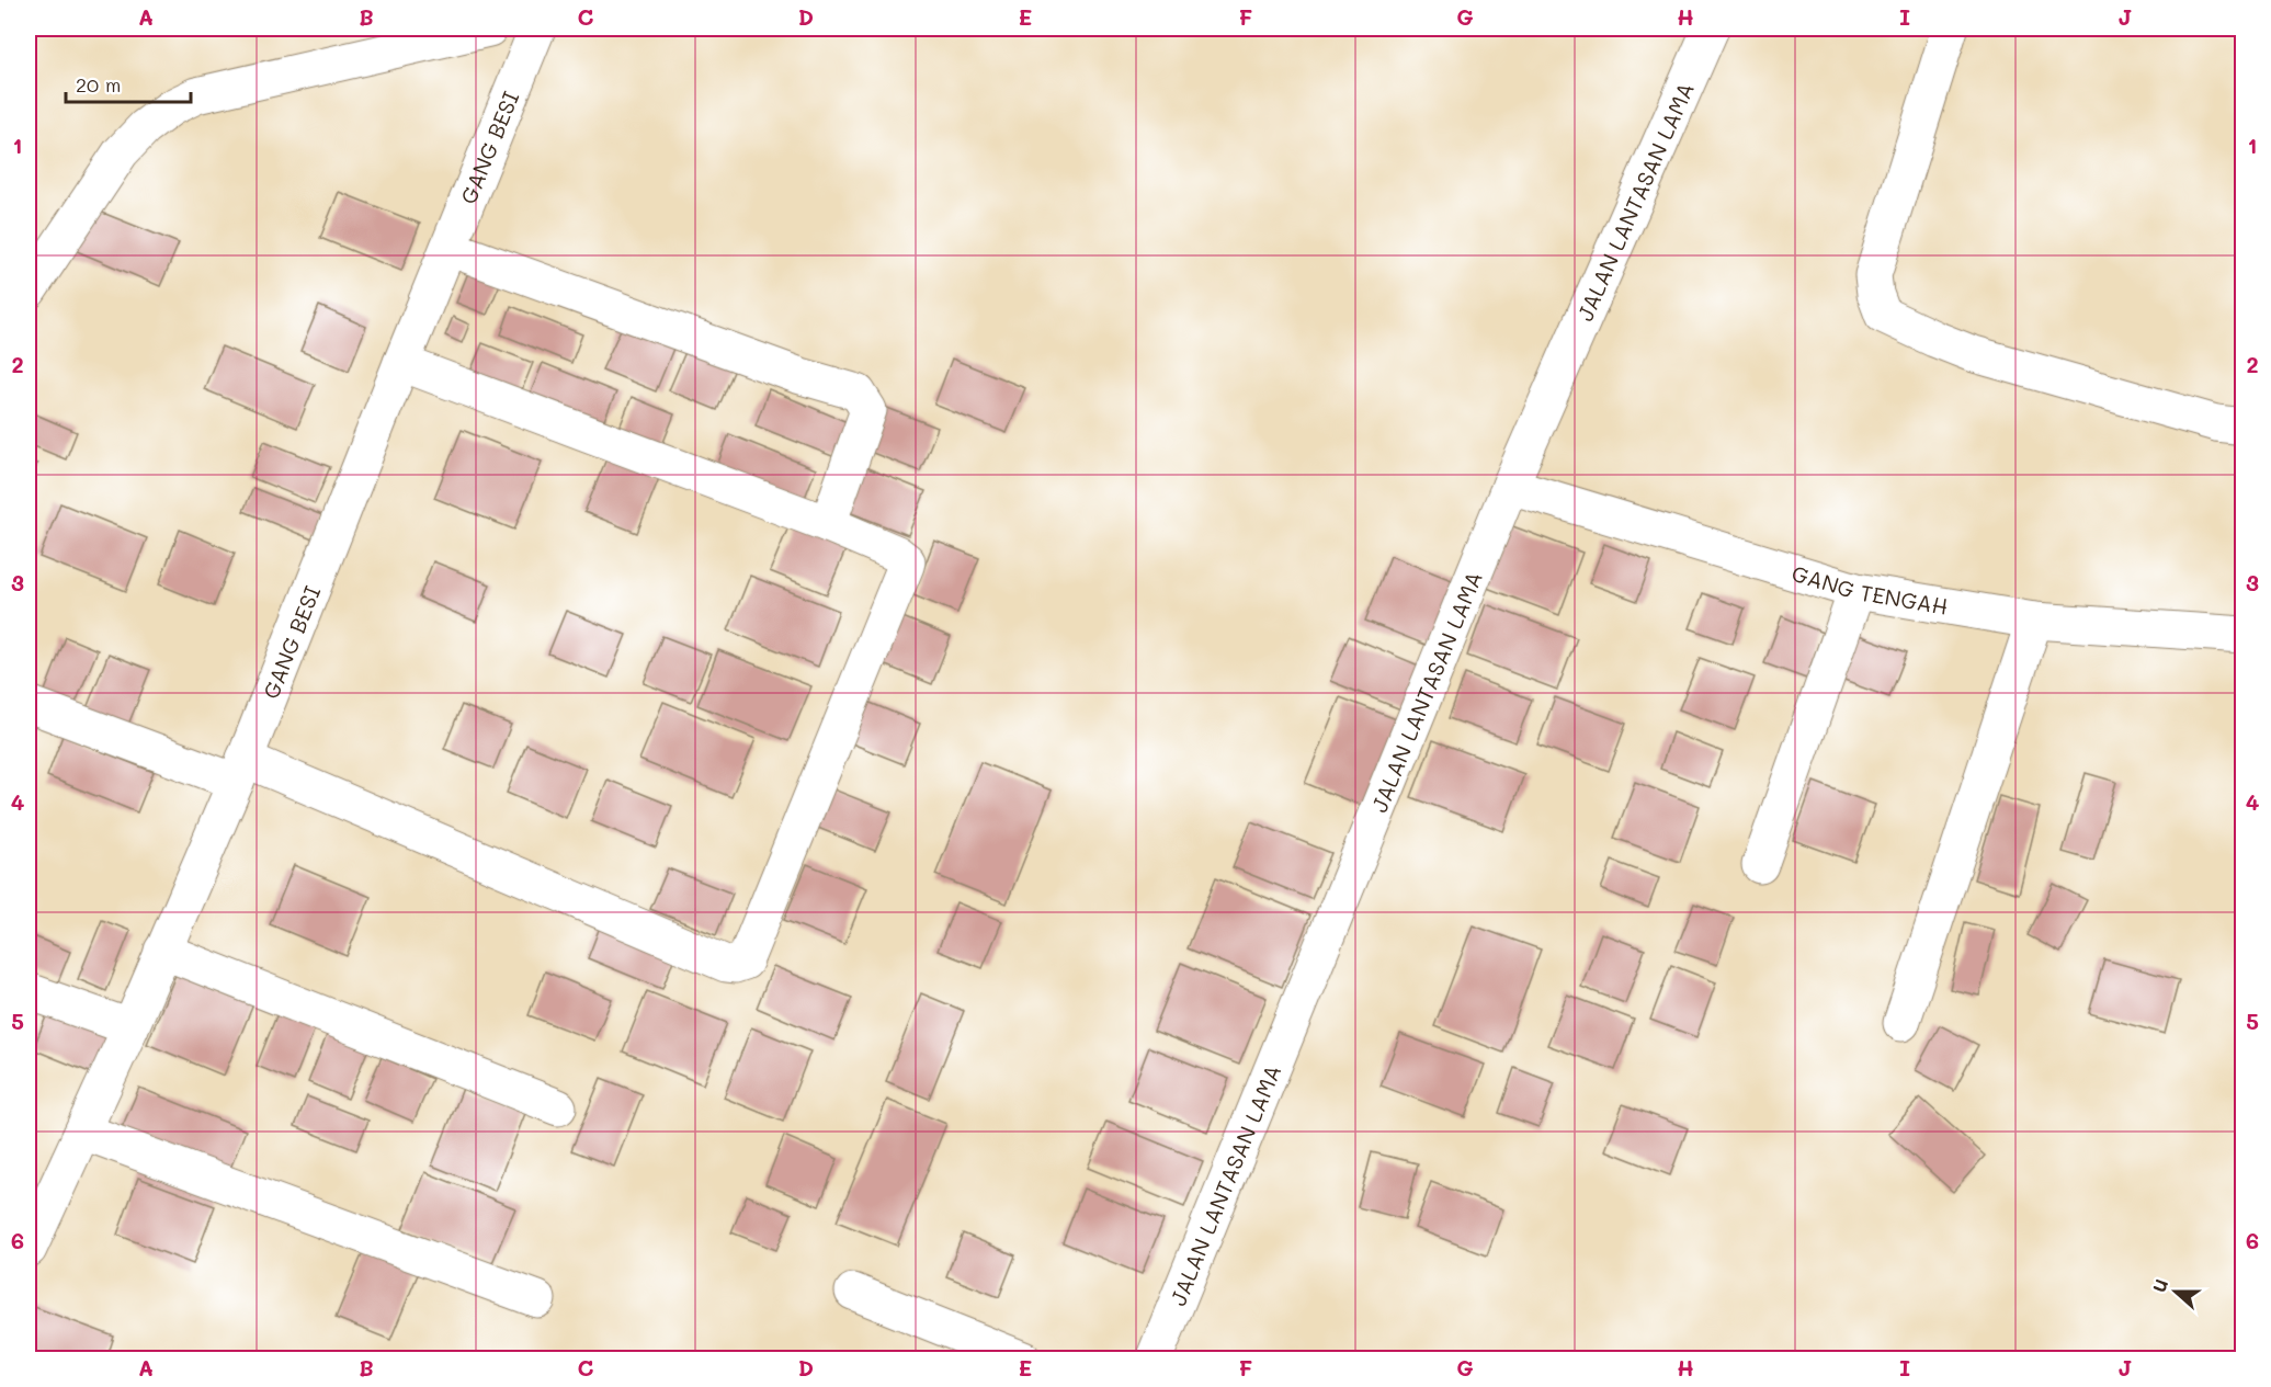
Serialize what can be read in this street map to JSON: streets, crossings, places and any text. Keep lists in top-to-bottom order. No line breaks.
{"streets":{"street":["GANG BESI","JALAN LANTASAN LAMA","GANG TENGAH"]},"crossings":[["JALAN LANTASAN LAMA","GANG TENGAH"]],"scale_bar":"20 m","north":"left","grid":{"columns":["A","B","C","D","E","F","G","H","I","J"],"rows":["1","2","3","4","5","6"]}}
